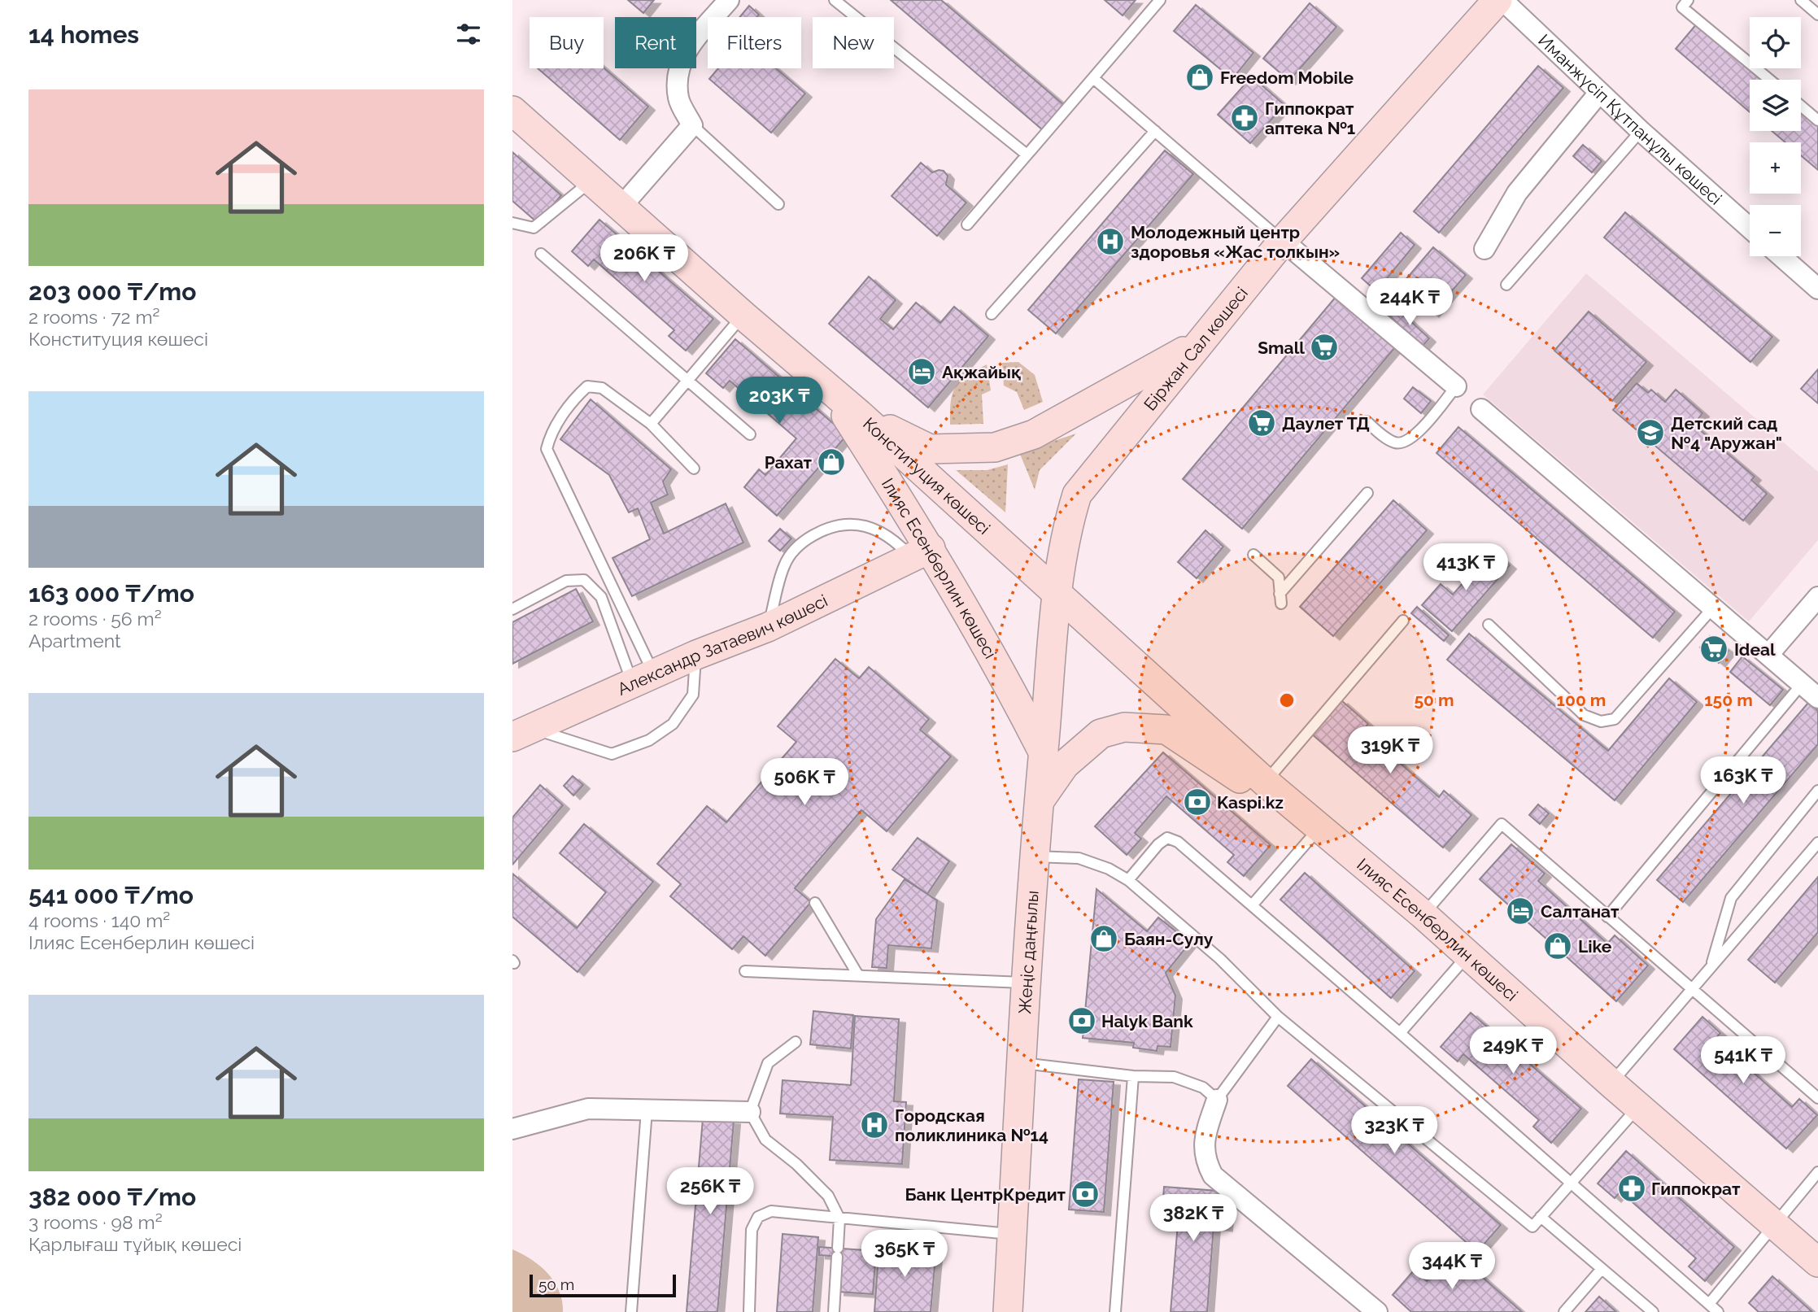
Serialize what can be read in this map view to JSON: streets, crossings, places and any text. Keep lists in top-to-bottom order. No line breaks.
{"streets":{"main road":["Біржан Сал көшесі","Конституция көшесі","Ілияс Есенберлин көшесі","Александр Затаевич көшесі","Жеңіс даңғылы"],"street":["Иманжүсіп Құтпанұлы көшесі"]},"crossings":[["Біржан Сал көшесі","Конституция көшесі"],["Біржан Сал көшесі","Ілияс Есенберлин көшесі"],["Біржан Сал көшесі","Жеңіс даңғылы"],["Конституция көшесі","Ілияс Есенберлин көшесі"],["Конституция көшесі","Жеңіс даңғылы"],["Ілияс Есенберлин көшесі","Александр Затаевич көшесі"],["Ілияс Есенберлин көшесі","Жеңіс даңғылы"]],"places":{"shop":["Freedom Mobile","Рахат","Баян-Сулу","Like"],"pharmacy":["Гиппократ аптека №1","Гиппократ"],"hospital":["Молодежный центр здоровья «Жас толкын»","Городская поликлиника №14"],"supermarket":["Small","Даулет ТД","Ideal"],"hotel":["Ақжайық","Салтанат"],"school or university":["Детский сад №4 \"Аружан\""],"bank":["Kaspi.kz","Halyk Bank","Банк ЦентрКредит"]},"scale_bar":"50 m","page":{"heading":"14 homes","map_buttons":["+","−"],"chip":["Buy","Rent","Filters","New"],"list":[{"name":"203 000 ₸/mo","note":"2 rooms · 72 m² · Конституция көшесі"},{"name":"163 000 ₸/mo","note":"2 rooms · 56 m² · Apartment"},{"name":"541 000 ₸/mo","note":"4 rooms · 140 m² · Ілияс Есенберлин көшесі"},{"name":"382 000 ₸/mo","note":"3 rooms · 98 m² · Қарлығаш тұйық көшесі"}],"price":["206K ₸","244K ₸","203K ₸","413K ₸","319K ₸","163K ₸","506K ₸","249K ₸","541K ₸","323K ₸","256K ₸","382K ₸","365K ₸","344K ₸"],"scale":"50 m"},"rings":["50 m","100 m","150 m"]}
